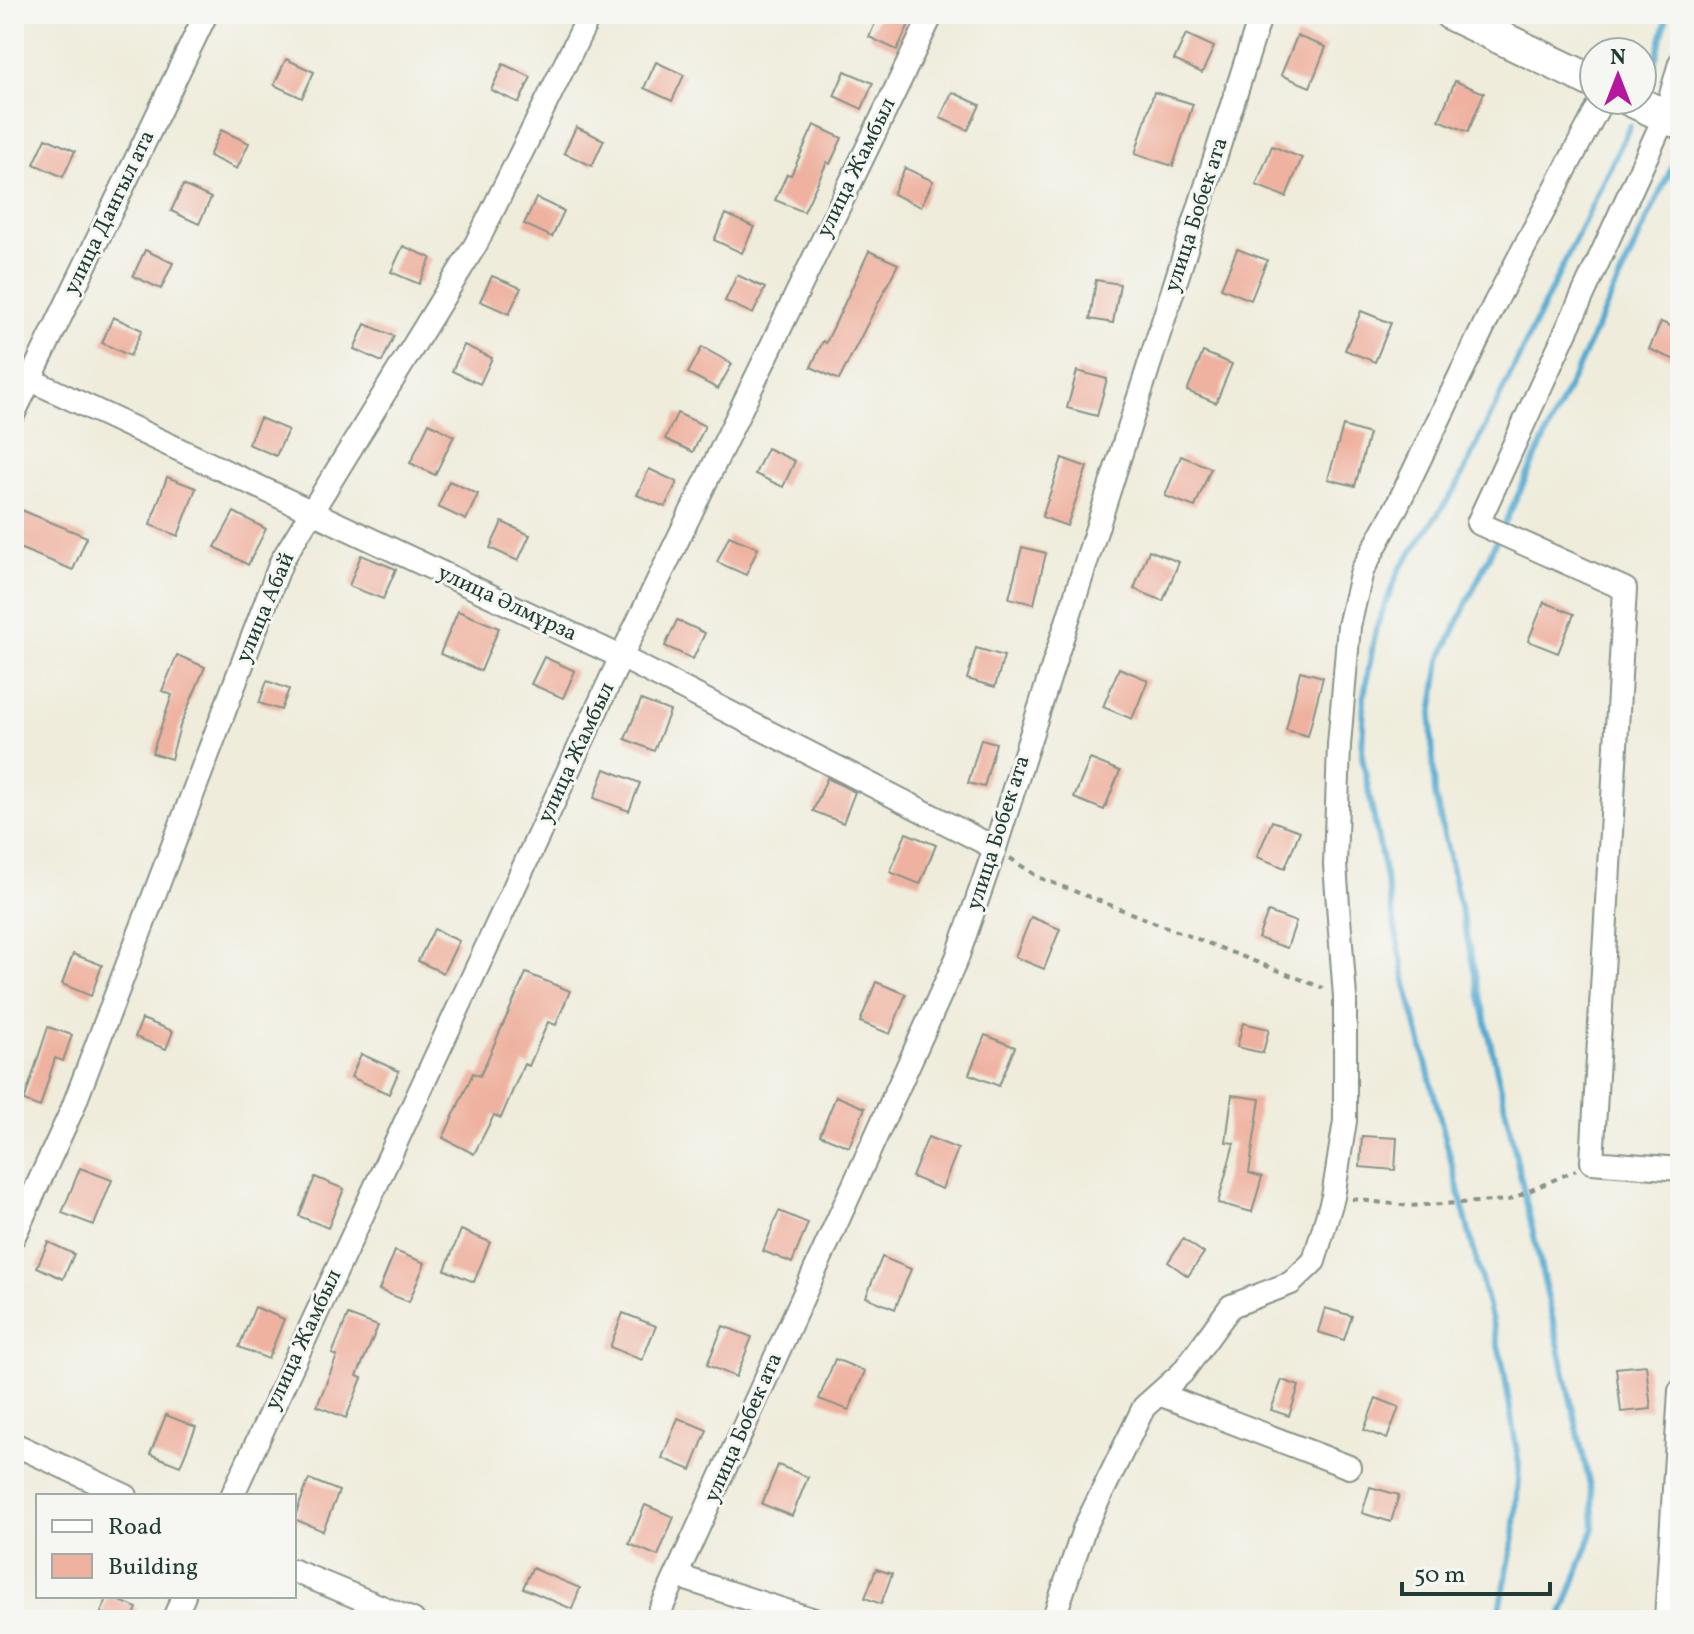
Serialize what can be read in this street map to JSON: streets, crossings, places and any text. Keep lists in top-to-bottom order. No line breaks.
{"streets":{"street":["улица Жамбыл","улица Дангыл ата","улица Бобек ата","улица Әлмұрза","улица Абай"]},"crossings":[["улица Жамбыл","улица Әлмұрза"],["улица Дангыл ата","улица Әлмұрза"],["улица Бобек ата","улица Әлмұрза"],["улица Әлмұрза","улица Абай"]],"legend":["Road","Building"],"scale_bar":"50 m","north":"top"}
